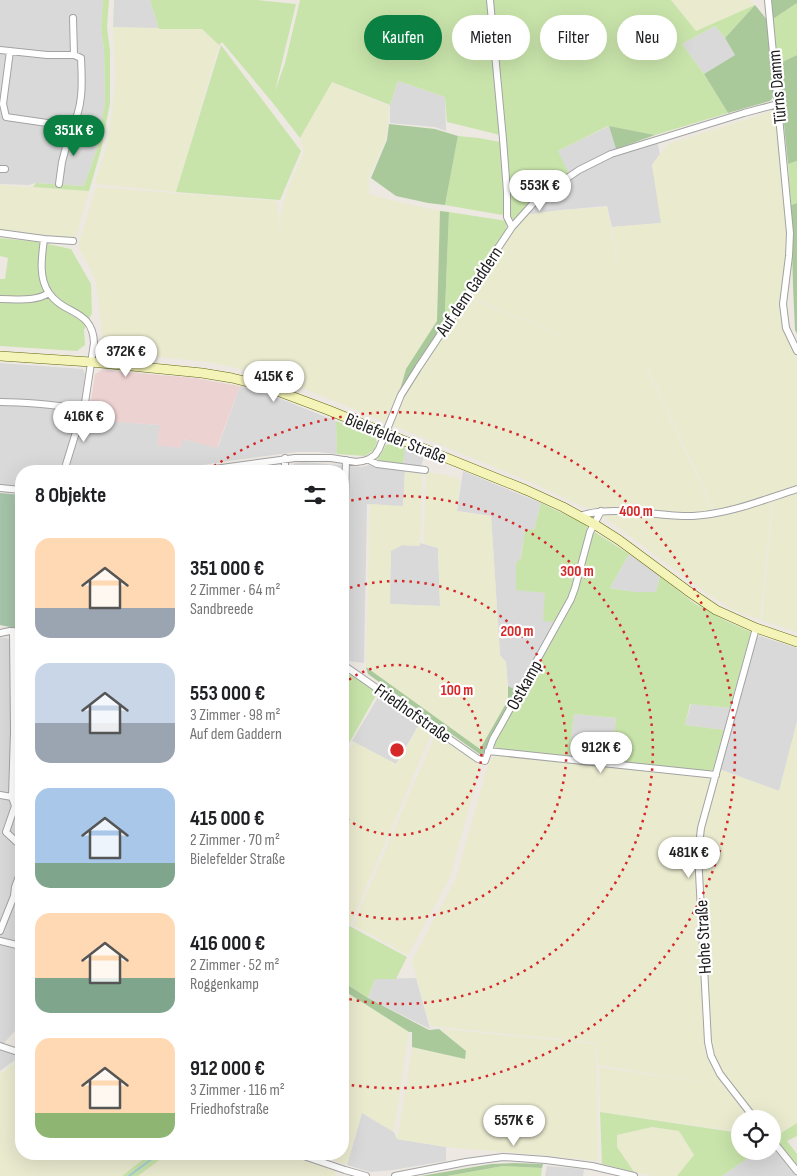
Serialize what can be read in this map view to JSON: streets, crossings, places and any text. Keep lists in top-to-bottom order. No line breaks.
{"streets":{"main road":["Bielefelder Straße"],"street":["Türns Damm","Auf dem Gaddern","Ostkamp","Friedhofstraße","Hohe Straße"]},"crossings":[["Türns Damm","Auf dem Gaddern"],["Auf dem Gaddern","Bielefelder Straße"],["Bielefelder Straße","Ostkamp"],["Bielefelder Straße","Hohe Straße"],["Ostkamp","Friedhofstraße"]],"page":{"chip":["Kaufen","Mieten","Filter","Neu"],"price":["351K €","553K €","372K €","415K €","416K €","912K €","481K €","557K €"],"heading":"8 Objekte","list":[{"name":"351 000 €","note":"2 Zimmer · 64 m² · Sandbreede"},{"name":"553 000 €","note":"3 Zimmer · 98 m² · Auf dem Gaddern"},{"name":"415 000 €","note":"2 Zimmer · 70 m² · Bielefelder Straße"},{"name":"416 000 €","note":"2 Zimmer · 52 m² · Roggenkamp"},{"name":"912 000 €","note":"3 Zimmer · 116 m² · Friedhofstraße"}]},"rings":["400 m","300 m","200 m","100 m"]}
